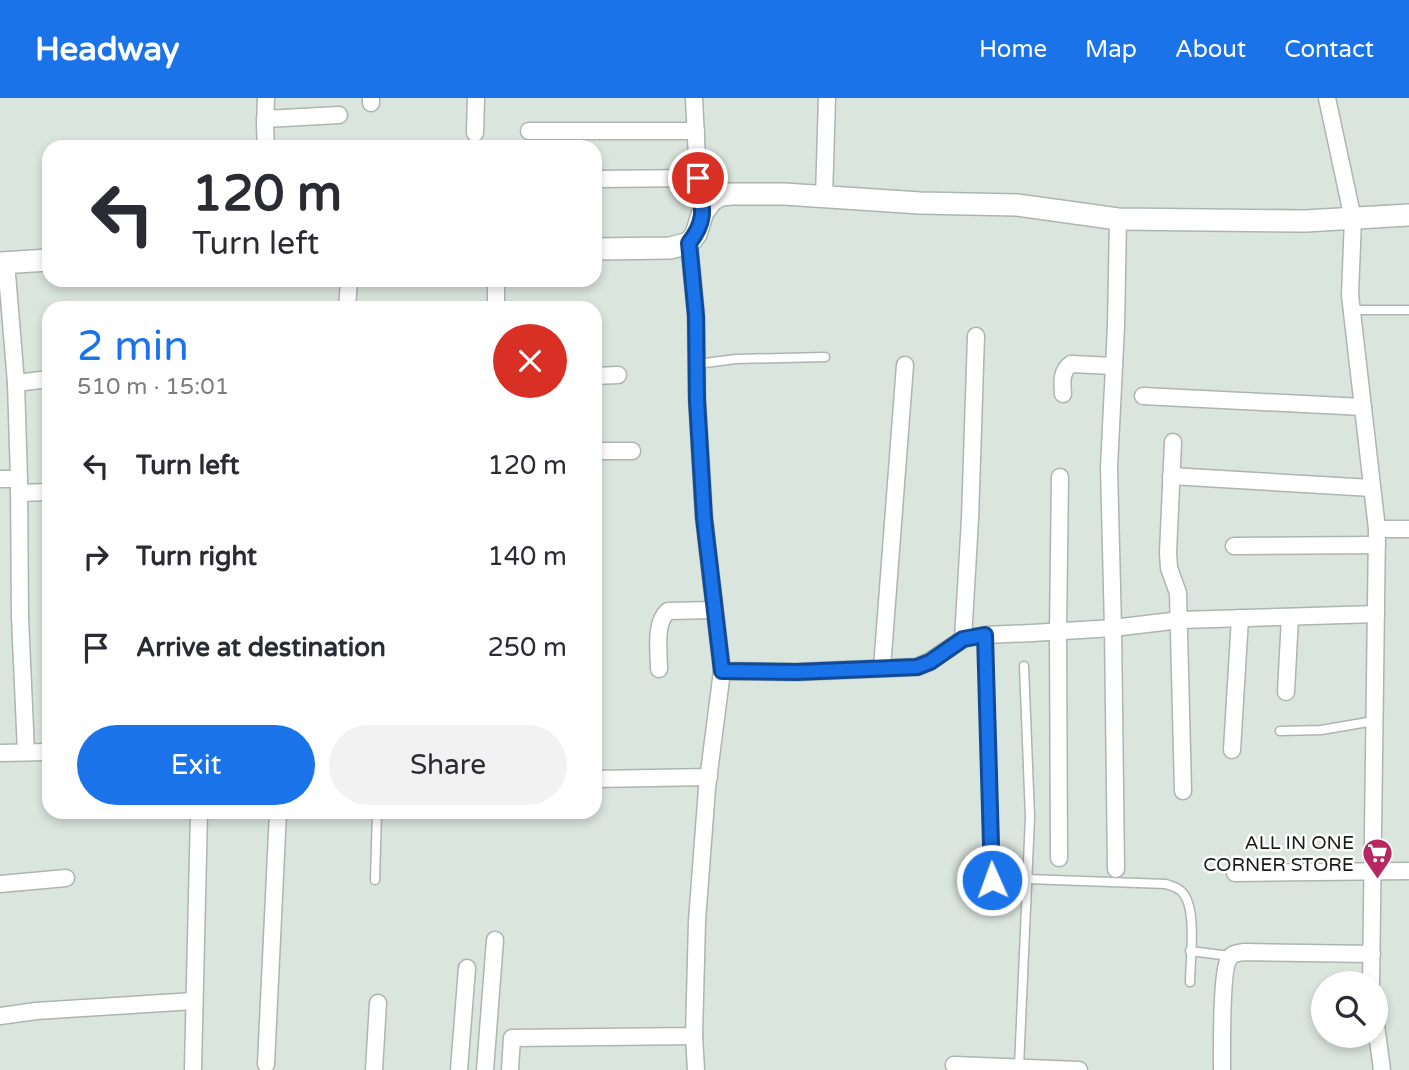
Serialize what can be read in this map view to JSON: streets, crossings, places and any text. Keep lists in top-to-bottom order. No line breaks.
{"places":{"supermarket":["ALL IN ONE CORNER STORE"]},"page":{"header":"Headway","nav":["Home","Map","About","Contact"],"turn":["120 m","Turn left"],"heading":["2 min","510 m · 15:01"],"list":[{"name":"Turn left","value":"120 m"},{"name":"Turn right","value":"140 m"},{"name":"Arrive at destination","value":"250 m"}],"buttons":["Exit","Share"]}}
